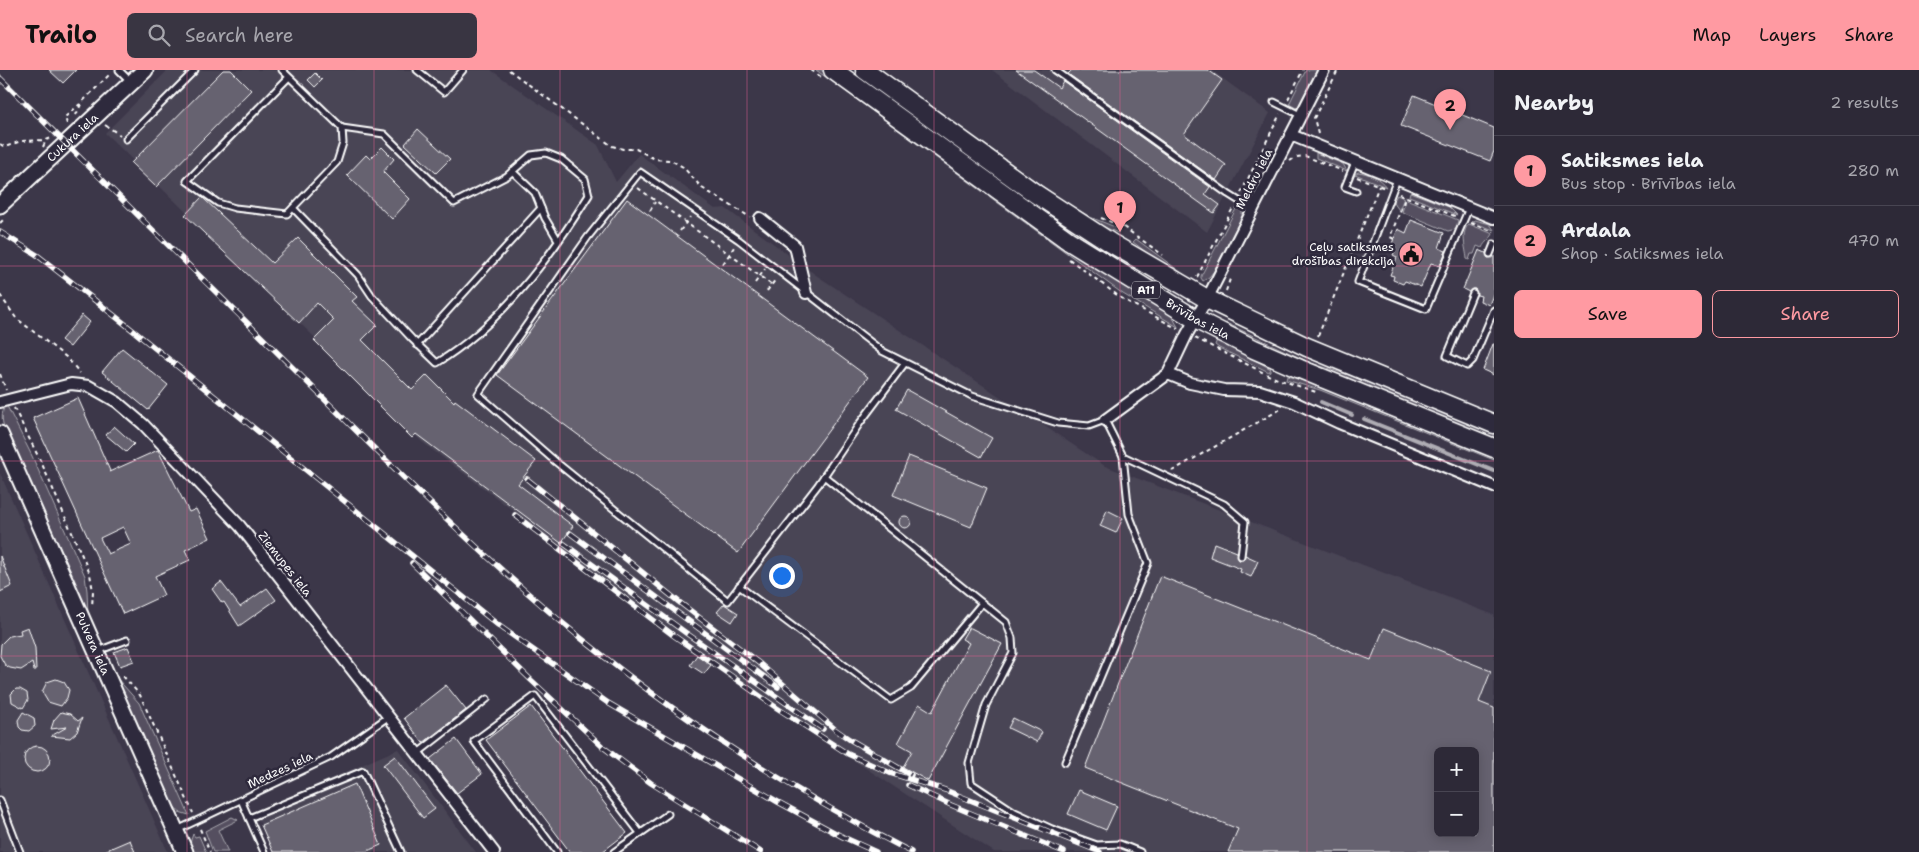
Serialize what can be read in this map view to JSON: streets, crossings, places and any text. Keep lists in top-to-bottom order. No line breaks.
{"streets":{"highway":["A11","Brīvības iela"],"main road":["Cukura iela","Pulvera iela"],"street":["Meldru iela","Ziemupes iela"],"lane":["Medzes iela"]},"crossings":[["Meldru iela","Brīvības iela"],["Ziemupes iela","Medzes iela"],["Pulvera iela","Medzes iela"]],"places":{"public building":["Ceļu satiksmes drošības direkcija"]},"page":{"header":"Trailo","search":"Search here","nav":["Map","Layers","Share"],"heading":["Nearby","2 results"],"pins":["2","1"],"list":[{"mark":"1","name":"Satiksmes iela","note":"Bus stop · Brīvības iela","value":"280 m"},{"mark":"2","name":"Ardala","note":"Shop · Satiksmes iela","value":"470 m"}],"buttons":["Save","Share"],"map_buttons":["+","−"]}}
